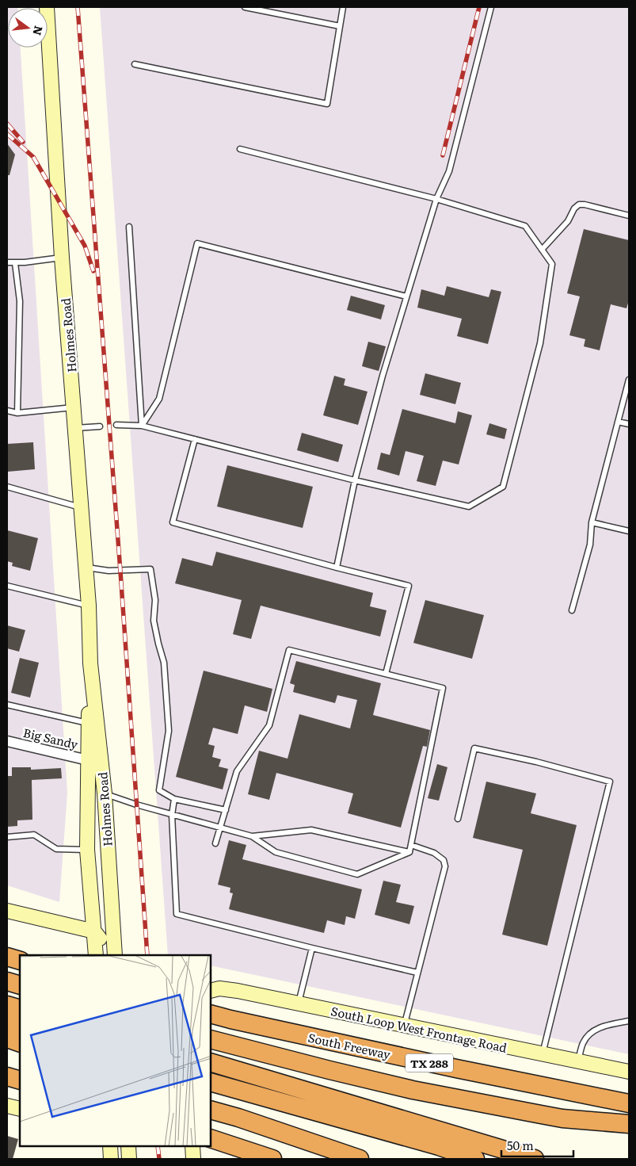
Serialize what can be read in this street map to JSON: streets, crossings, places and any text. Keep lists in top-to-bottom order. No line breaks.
{"streets":{"highway":["South Freeway","TX 288"],"main road":["Holmes Road","South Loop West Frontage Road"],"street":["Big Sandy"]},"crossings":[["Holmes Road","Big Sandy"]],"scale_bar":"50 m","north":"right"}
